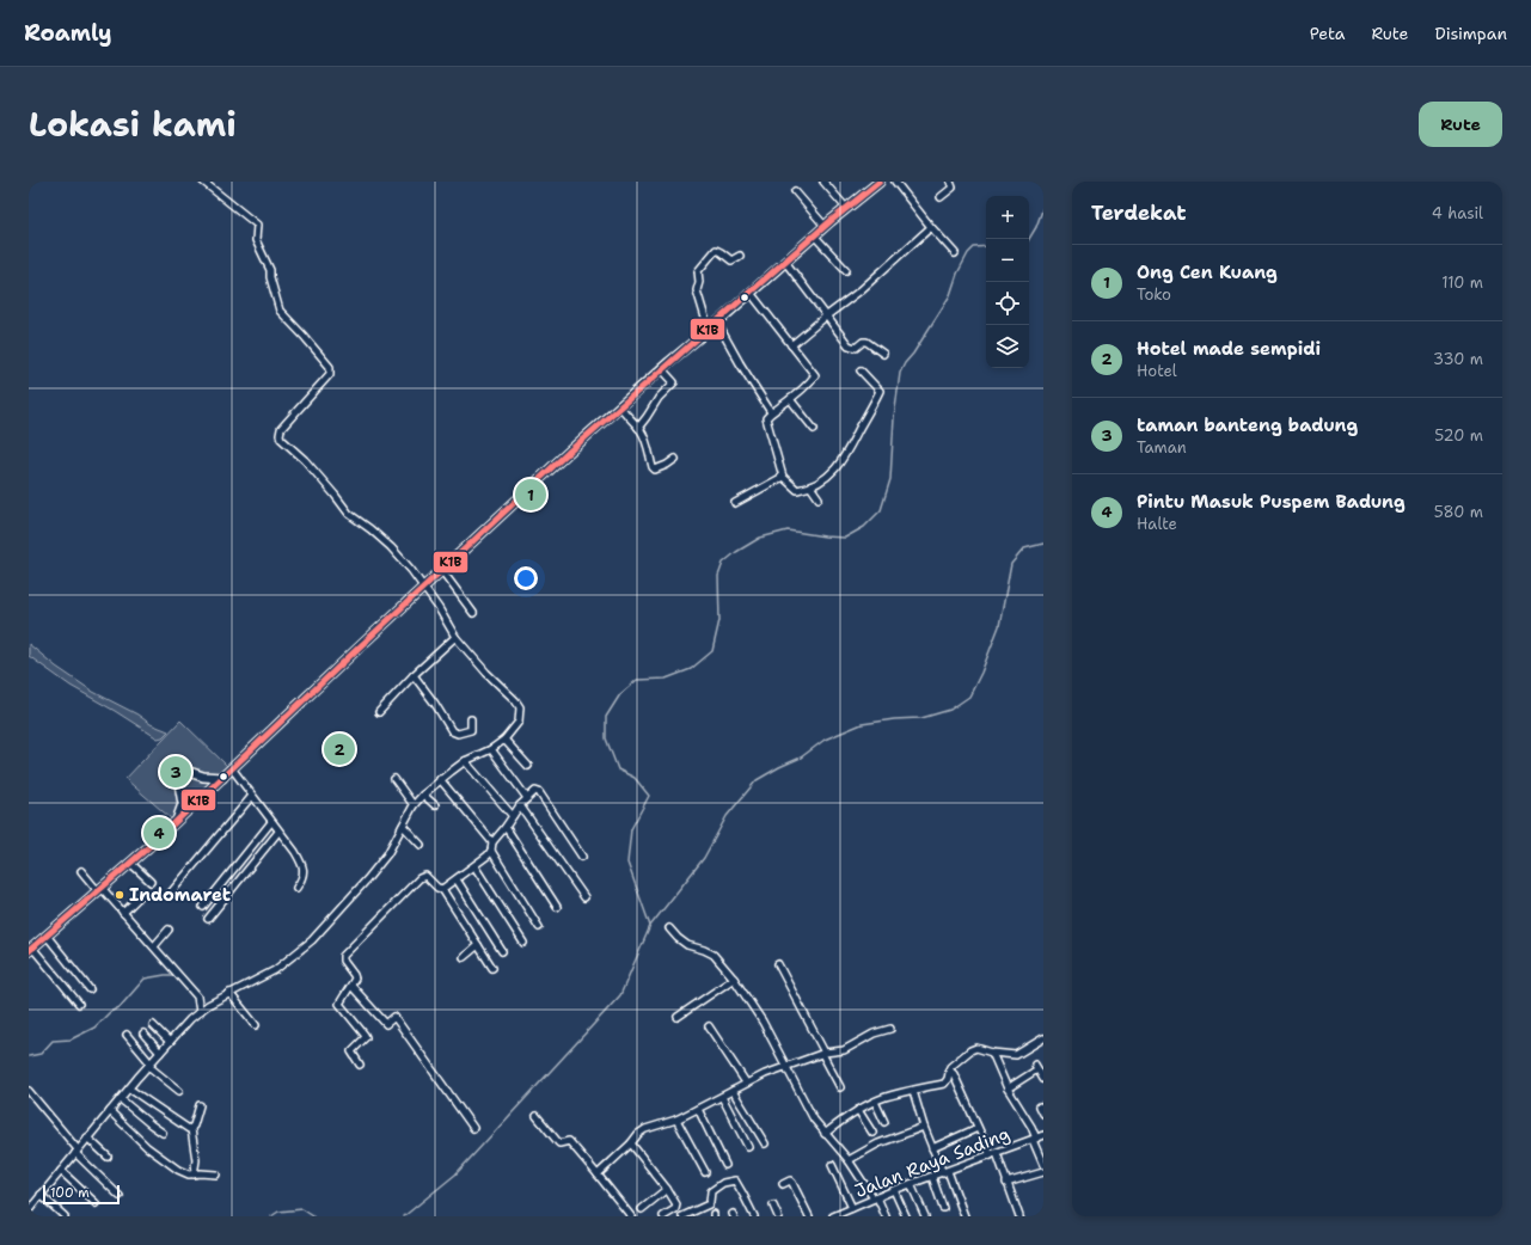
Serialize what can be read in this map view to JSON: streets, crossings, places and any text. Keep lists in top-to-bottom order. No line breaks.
{"streets":{"street":["Jalan Raya Sading"]},"places":["Indomaret"],"lines":["transit line K1B"],"scale_bar":"100 m","page":{"header":"Roamly","nav":["Peta","Rute","Disimpan"],"title":"Lokasi kami","buttons":"Rute","heading":["Terdekat","4 hasil"],"map_buttons":["+","−"],"list":[{"mark":"1","name":"Ong Cen Kuang","note":"Toko","value":"110 m"},{"mark":"2","name":"Hotel made sempidi","note":"Hotel","value":"330 m"},{"mark":"3","name":"taman banteng badung","note":"Taman","value":"520 m"},{"mark":"4","name":"Pintu Masuk Puspem Badung","note":"Halte","value":"580 m"}],"pins":["1","2","3","4"],"scale":"100 m"}}
